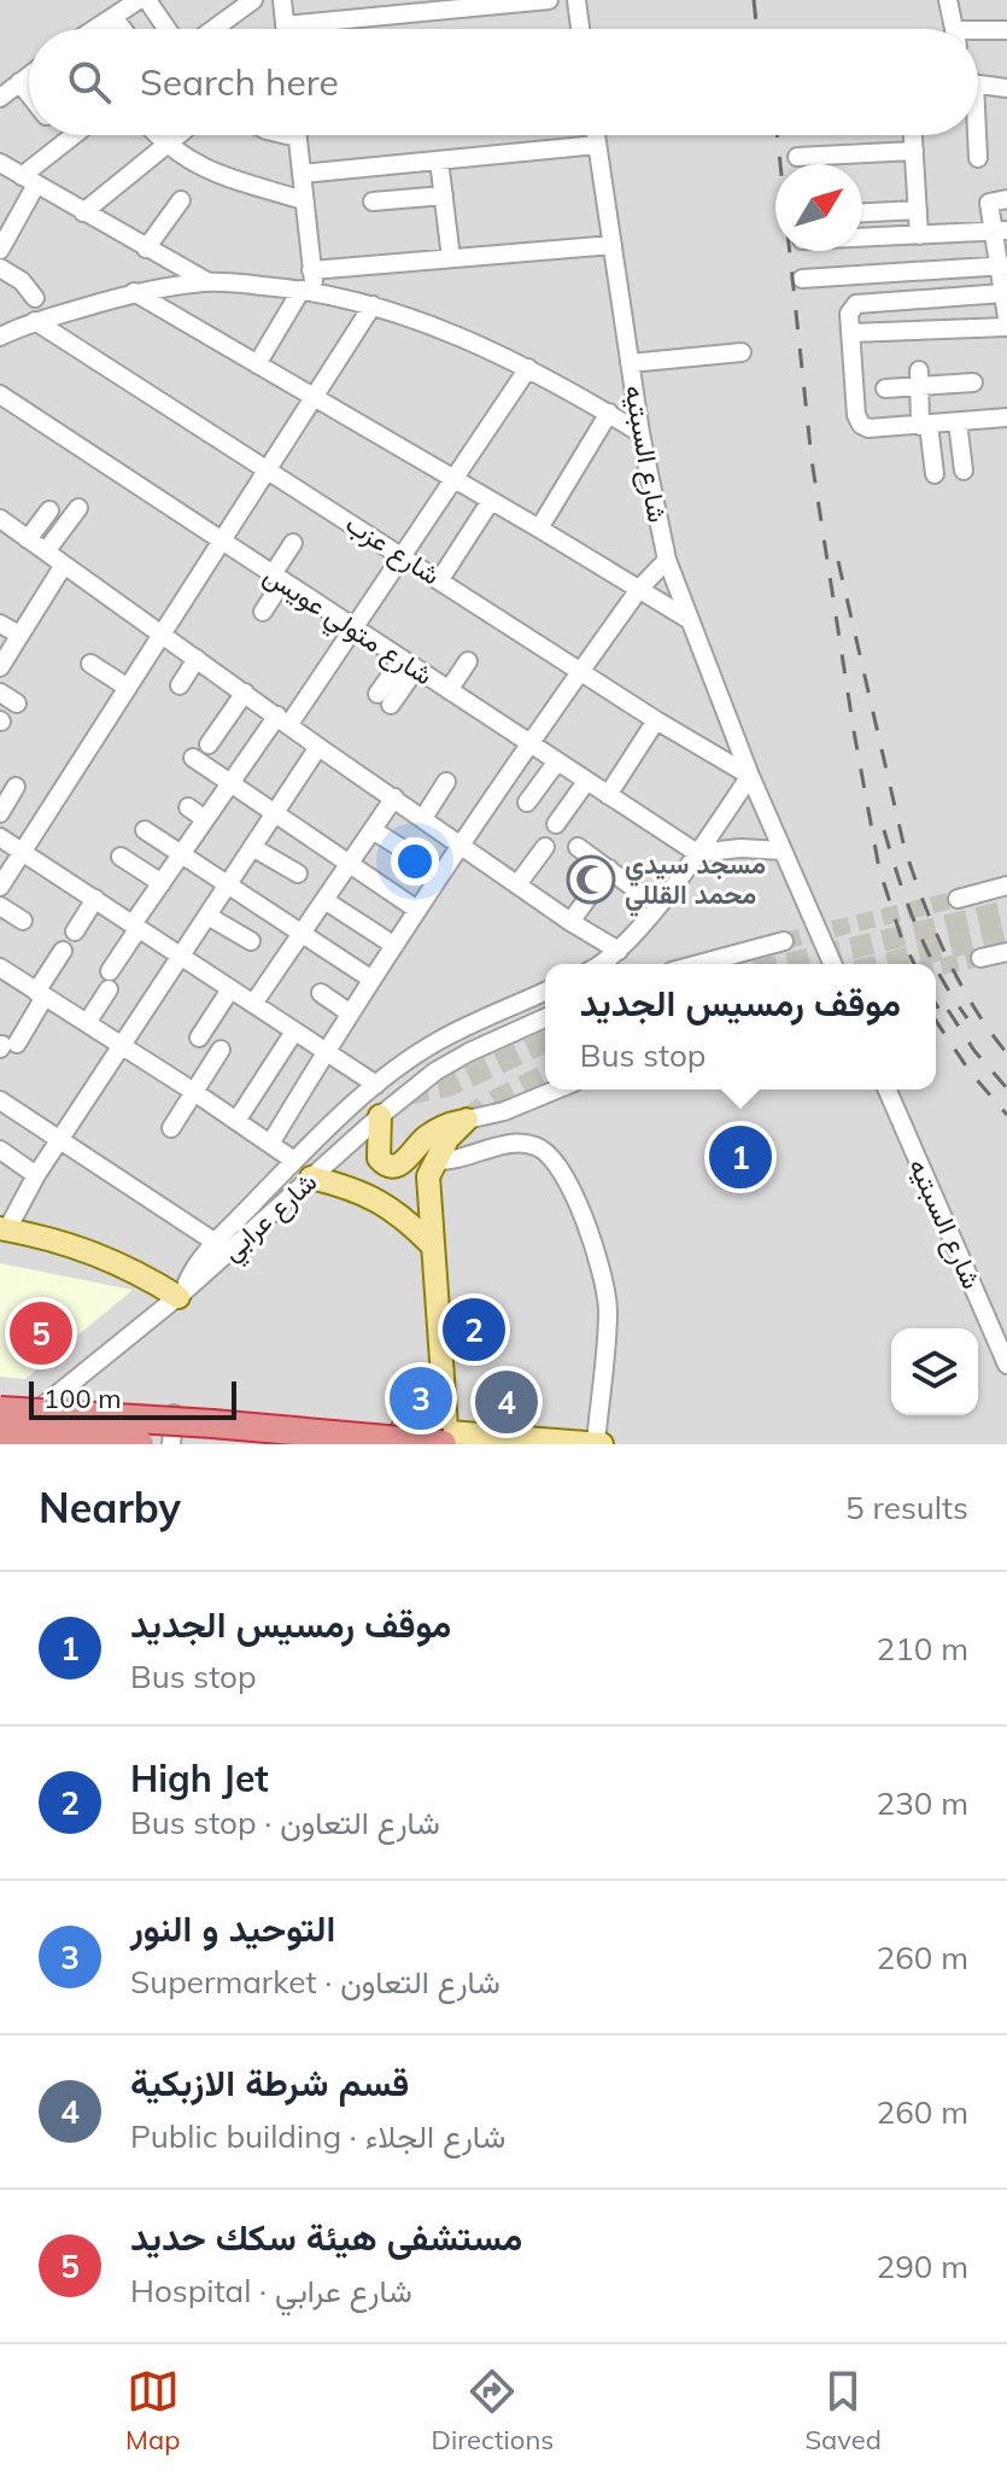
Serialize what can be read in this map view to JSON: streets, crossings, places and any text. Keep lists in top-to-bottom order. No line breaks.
{"streets":{"street":["شارع السبتيه","شارع عزب","شارع متولي عويس","شارع عرابي"]},"crossings":[["شارع السبتيه","شارع عزب"]],"places":{"mosque":["مسجد سيدي محمد القللي"]},"scale_bar":"100 m","north":"top right","page":{"search":"Search here","popup":["موقف رمسيس الجديد","Bus stop"],"pins":["1","2","5","3","4"],"scale":"100 m","heading":["Nearby","5 results"],"list":[{"mark":"1","name":"موقف رمسيس الجديد","note":"Bus stop","value":"210 m"},{"mark":"2","name":"High Jet","note":"Bus stop · شارع التعاون","value":"230 m"},{"mark":"3","name":"التوحيد و النور","note":"Supermarket · شارع التعاون","value":"260 m"},{"mark":"4","name":"قسم شرطة الازبكية","note":"Public building · شارع الجلاء","value":"260 m"},{"mark":"5","name":"مستشفى هيئة سكك حديد","note":"Hospital · شارع عرابي","value":"290 m"}],"nav":["Map","Directions","Saved"]}}
